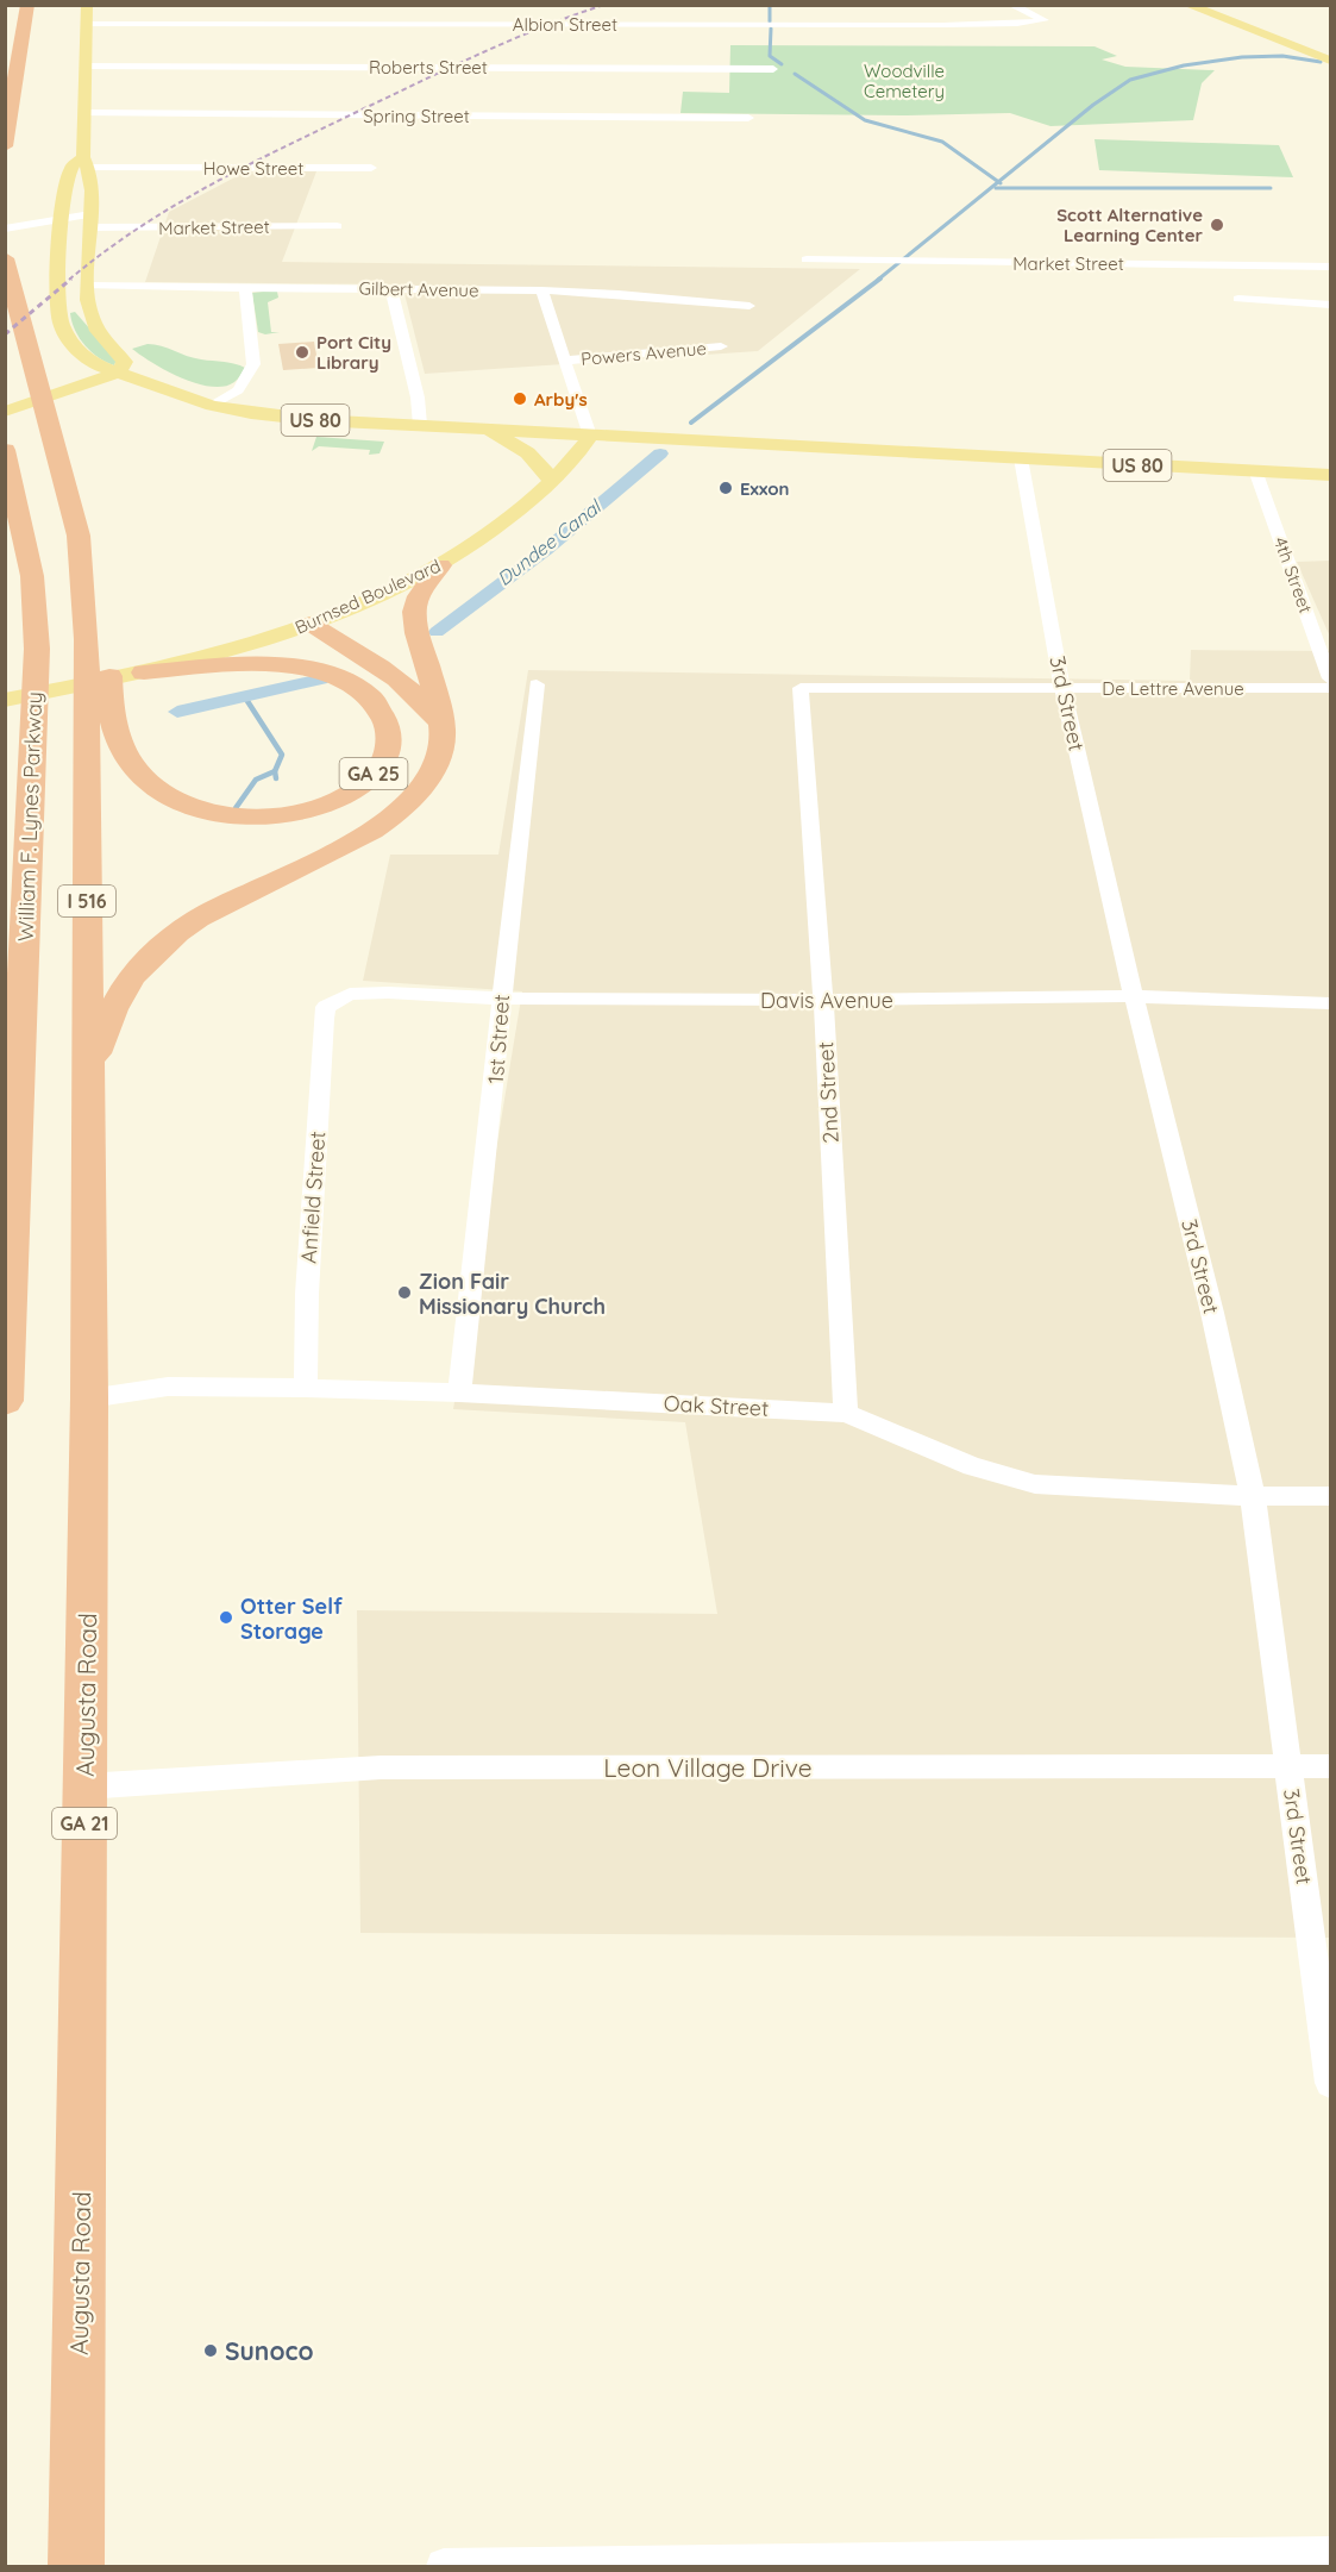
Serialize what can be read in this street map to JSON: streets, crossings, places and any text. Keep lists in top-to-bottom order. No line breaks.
{"streets":{"highway":["GA 25","William F. Lynes Parkway","I 516","Augusta Road","GA 21"],"main road":["US 80","Burnsed Boulevard"],"street":["Albion Street","Roberts Street","Spring Street","Howe Street","Market Street","Gilbert Avenue","Powers Avenue","4th Street","De Lettre Avenue","3rd Street","Davis Avenue","1st Street","2nd Street","Anfield Street","Oak Street","Leon Village Drive"]},"crossings":[["Albion Street","US 80"],["Roberts Street","US 80"],["Spring Street","US 80"],["Howe Street","US 80"],["Market Street","US 80"],["Gilbert Avenue","US 80"],["US 80","4th Street"],["US 80","Burnsed Boulevard"],["US 80","3rd Street"],["Burnsed Boulevard","GA 25"],["De Lettre Avenue","3rd Street"],["De Lettre Avenue","2nd Street"],["3rd Street","Davis Avenue"],["3rd Street","Oak Street"],["3rd Street","Leon Village Drive"],["GA 25","I 516"],["I 516","Augusta Road"],["Davis Avenue","1st Street"],["Davis Avenue","2nd Street"],["Davis Avenue","Anfield Street"],["1st Street","Oak Street"],["2nd Street","Oak Street"],["Anfield Street","Oak Street"],["Oak Street","Augusta Road"],["Augusta Road","Leon Village Drive"]],"water":["Dundee Canal"],"parks":["Woodville Cemetery"],"places":["Scott Alternative Learning Center","Port City Library","Arby's","Exxon","Zion Fair Missionary Church","Otter Self Storage","Sunoco"]}
